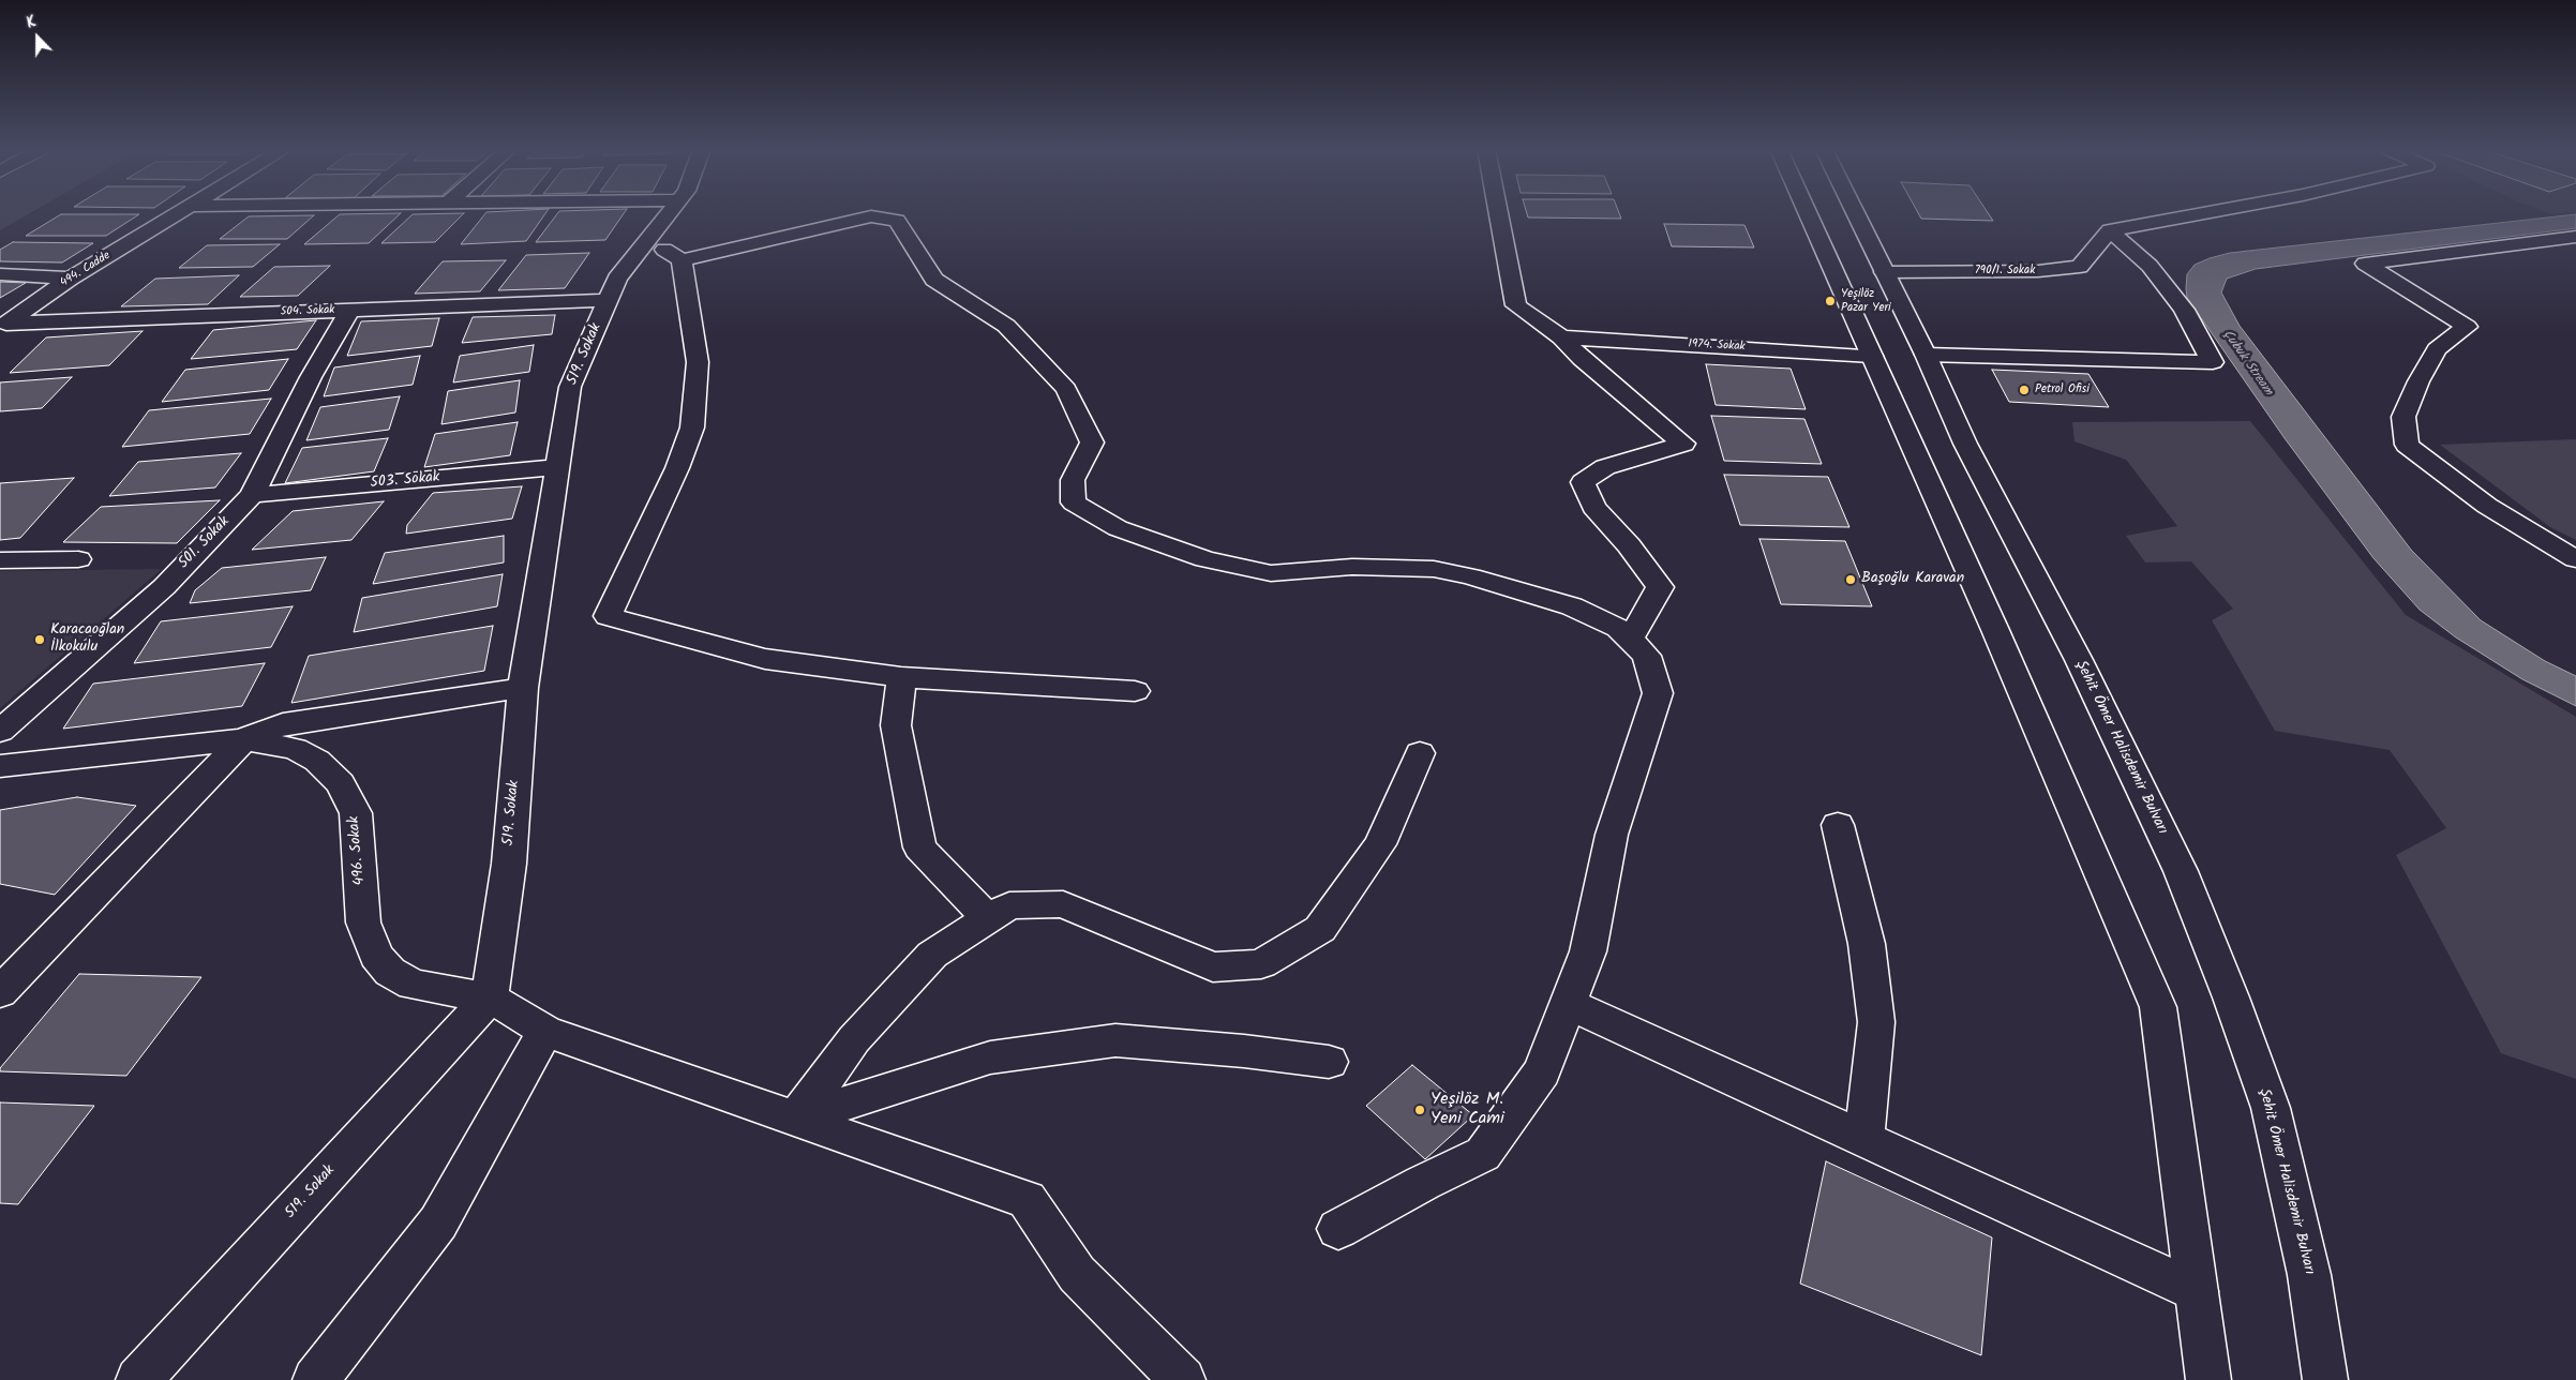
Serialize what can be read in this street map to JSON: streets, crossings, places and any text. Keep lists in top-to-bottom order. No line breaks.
{"streets":{"main road":["494. Cadde","790/1. Sokak","504. Sokak","1974. Sokak","519. Sokak","503. Sokak","501. Sokak","Şehit Ömer Halisdemir Bulvarı","496. Sokak"]},"crossings":[["494. Cadde","504. Sokak"],["790/1. Sokak","Şehit Ömer Halisdemir Bulvarı"],["504. Sokak","519. Sokak"],["504. Sokak","501. Sokak"],["519. Sokak","503. Sokak"],["519. Sokak","496. Sokak"],["503. Sokak","501. Sokak"]],"water":["Çubuk Stream"],"places":["Yeşilöz Pazar Yeri","Petrol Ofisi","Başoğlu Karavan","Karacaoğlan İlkokulu","Yeşilöz M. Yeni Cami"],"north":"top"}
